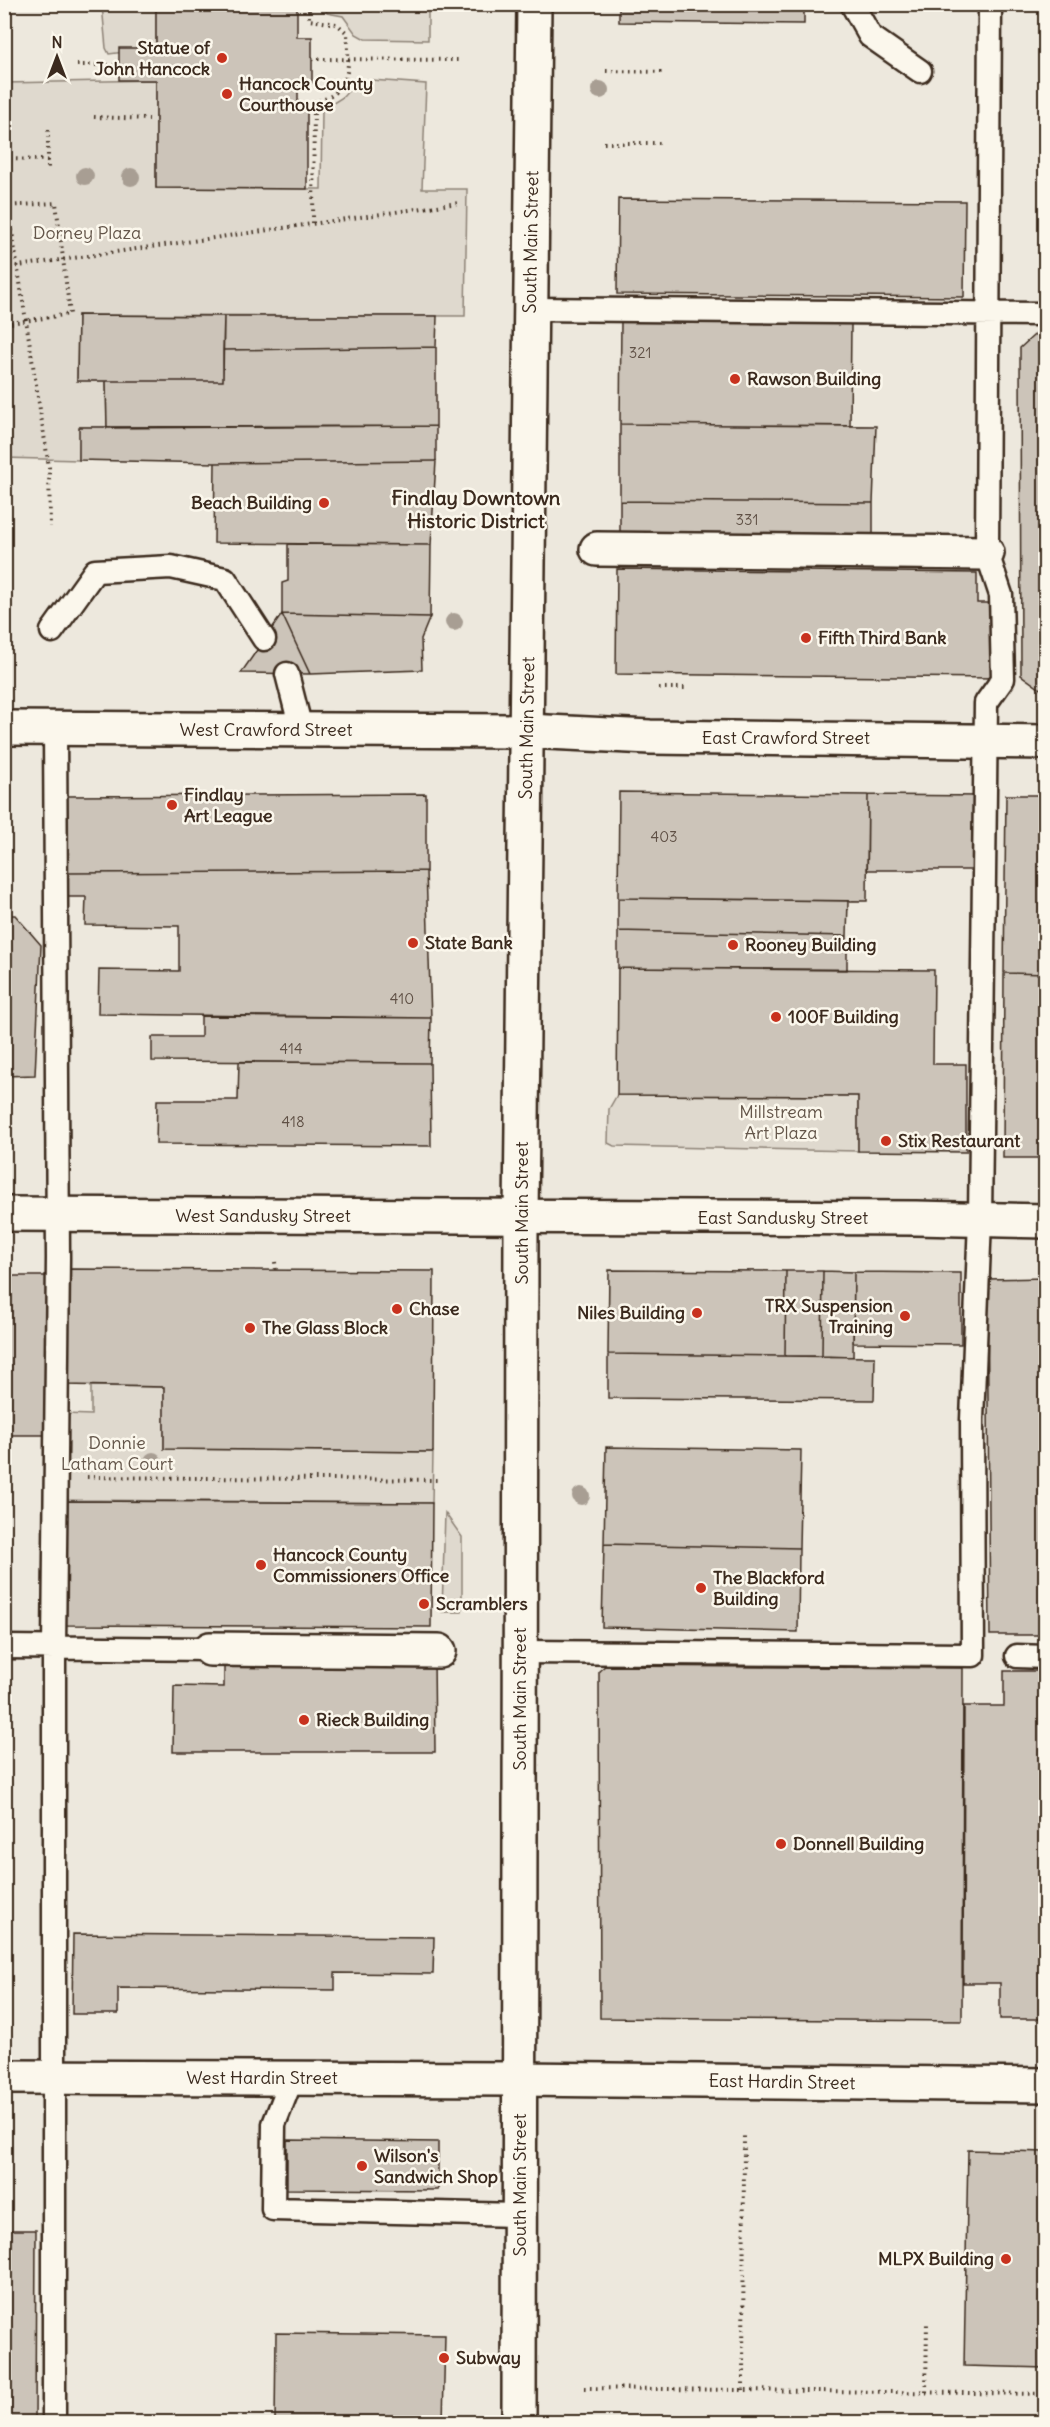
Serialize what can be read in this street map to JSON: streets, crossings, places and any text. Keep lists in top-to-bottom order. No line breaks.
{"streets":{"street":["South Main Street","West Crawford Street","East Crawford Street","West Sandusky Street","East Sandusky Street","West Hardin Street","East Hardin Street"]},"crossings":[["South Main Street","West Crawford Street"],["South Main Street","East Crawford Street"],["South Main Street","West Sandusky Street"],["South Main Street","East Sandusky Street"],["South Main Street","West Hardin Street"],["South Main Street","East Hardin Street"],["West Crawford Street","East Crawford Street"],["West Sandusky Street","East Sandusky Street"],["West Hardin Street","East Hardin Street"]],"districts":["Findlay Downtown Historic District"],"parks":["Dorney Plaza","Millstream Art Plaza","Donnie Latham Court"],"places":["Statue of John Hancock","Hancock County Courthouse","Rawson Building","Beach Building","Fifth Third Bank","Findlay Art League","State Bank","Rooney Building","100F Building","Stix Restaurant","Chase","Niles Building","TRX Suspension Training","The Glass Block","Hancock County Commissioners Office","The Blackford Building","Scramblers","Rieck Building","Donnell Building","Wilson's Sandwich Shop","MLPX Building","Subway"],"house_numbers":["321","331","403","410","414","418"],"north":"top"}
